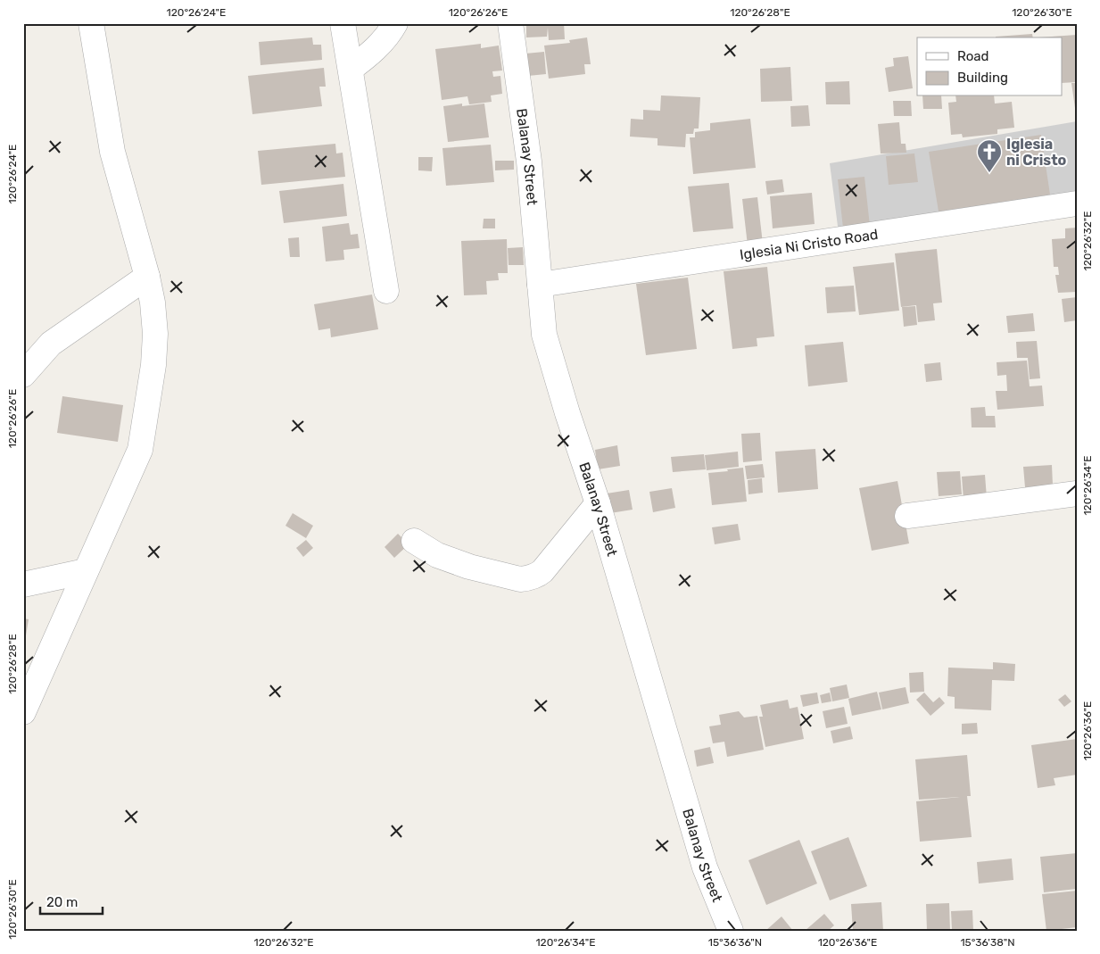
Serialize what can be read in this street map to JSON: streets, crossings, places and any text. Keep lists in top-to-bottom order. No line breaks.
{"streets":{"street":["Balanay Street","Iglesia Ni Cristo Road"]},"crossings":[["Balanay Street","Iglesia Ni Cristo Road"]],"places":{"church":["Iglesia ni Cristo"]},"legend":["Road","Building"],"scale_bar":"20 m","coordinates":["120°26'24\"E","120°26'26\"E","120°26'28\"E","120°26'30\"E","120°26'32\"E","120°26'34\"E","120°26'36\"E","15°36'36\"N","15°36'38\"N"]}
